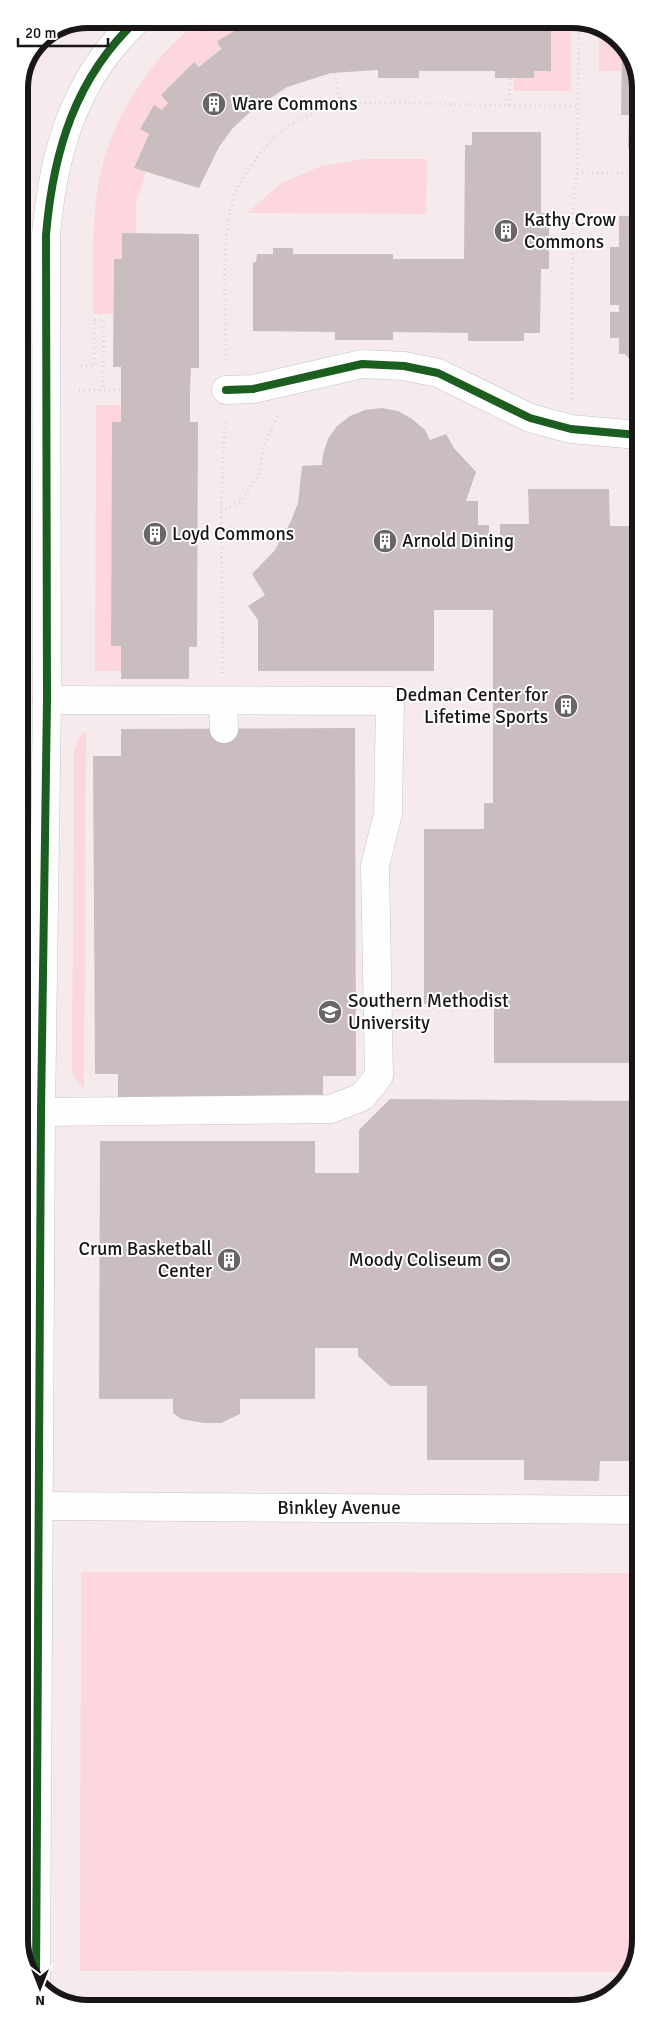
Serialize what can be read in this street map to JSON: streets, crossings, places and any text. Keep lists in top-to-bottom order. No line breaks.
{"streets":{"street":["Binkley Avenue"]},"places":{"building":["Ware Commons","Kathy Crow Commons","Loyd Commons","Arnold Dining","Dedman Center for Lifetime Sports","Crum Basketball Center"],"school or university":["Southern Methodist University"],"sports":["Moody Coliseum"]},"scale_bar":"20 m","north":"bottom"}
